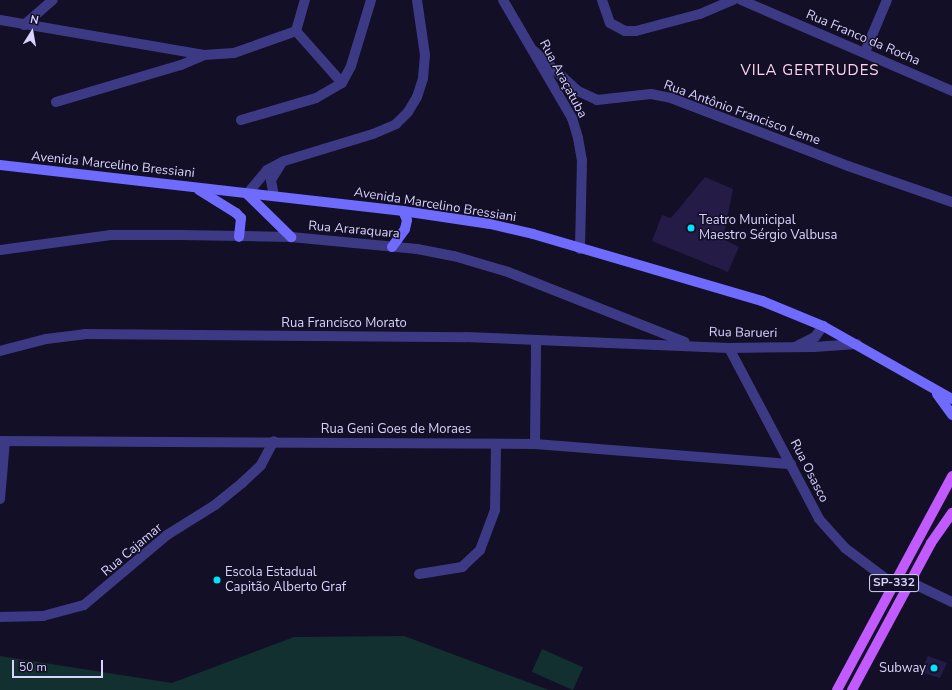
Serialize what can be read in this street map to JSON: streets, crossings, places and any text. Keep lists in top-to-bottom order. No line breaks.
{"streets":{"main road":["SP-332"],"street":["Rua Franco da Rocha","Rua Araçatuba","Rua Antônio Francisco Leme","Avenida Marcelino Bressiani","Rua Araraquara","Rua Francisco Morato","Rua Barueri","Rua Geni Goes de Moraes","Rua Osasco","Rua Cajamar"]},"crossings":[["Rua Araçatuba","Rua Antônio Francisco Leme"],["Rua Araçatuba","Avenida Marcelino Bressiani"],["Avenida Marcelino Bressiani","Rua Barueri"],["Rua Araraquara","Rua Francisco Morato"],["Rua Araraquara","Rua Barueri"],["Rua Francisco Morato","Rua Barueri"],["Rua Barueri","Rua Osasco"],["Rua Geni Goes de Moraes","Rua Osasco"],["Rua Geni Goes de Moraes","Rua Cajamar"],["Rua Osasco","SP-332"]],"districts":["VILA GERTRUDES"],"places":["Teatro Municipal Maestro Sérgio Valbusa","Escola Estadual Capitão Alberto Graf","Subway"],"scale_bar":"50 m","north":"top"}
